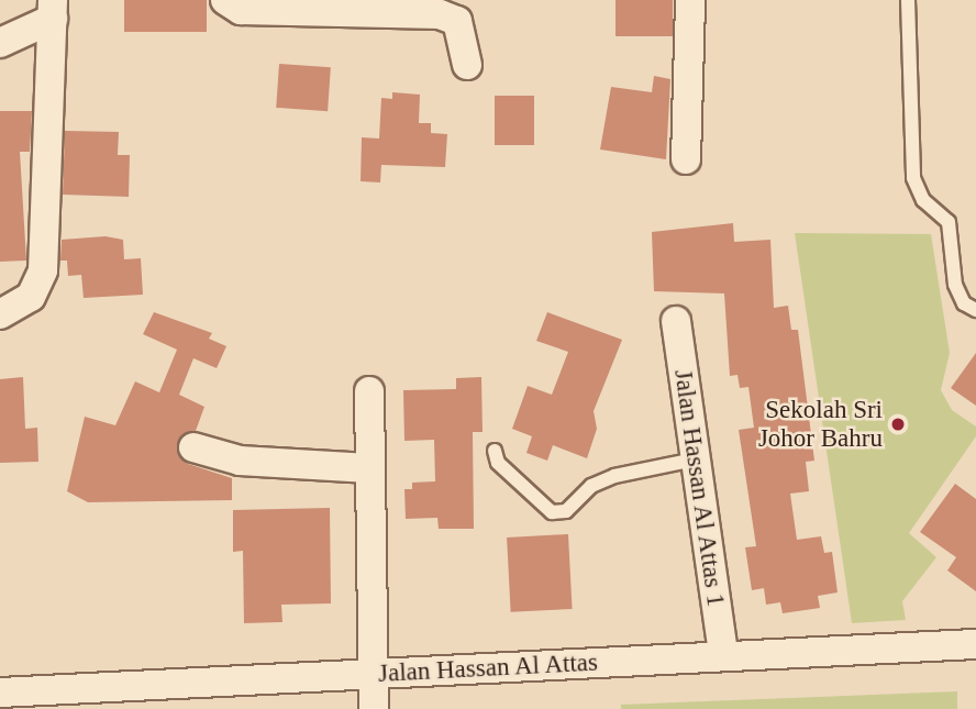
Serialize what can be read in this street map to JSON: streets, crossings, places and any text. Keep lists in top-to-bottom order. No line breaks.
{"streets":{"street":["Jalan Hassan Al Attas 1","Jalan Hassan Al Attas"]},"crossings":[["Jalan Hassan Al Attas 1","Jalan Hassan Al Attas"]],"places":["Sekolah Sri Johor Bahru"]}
